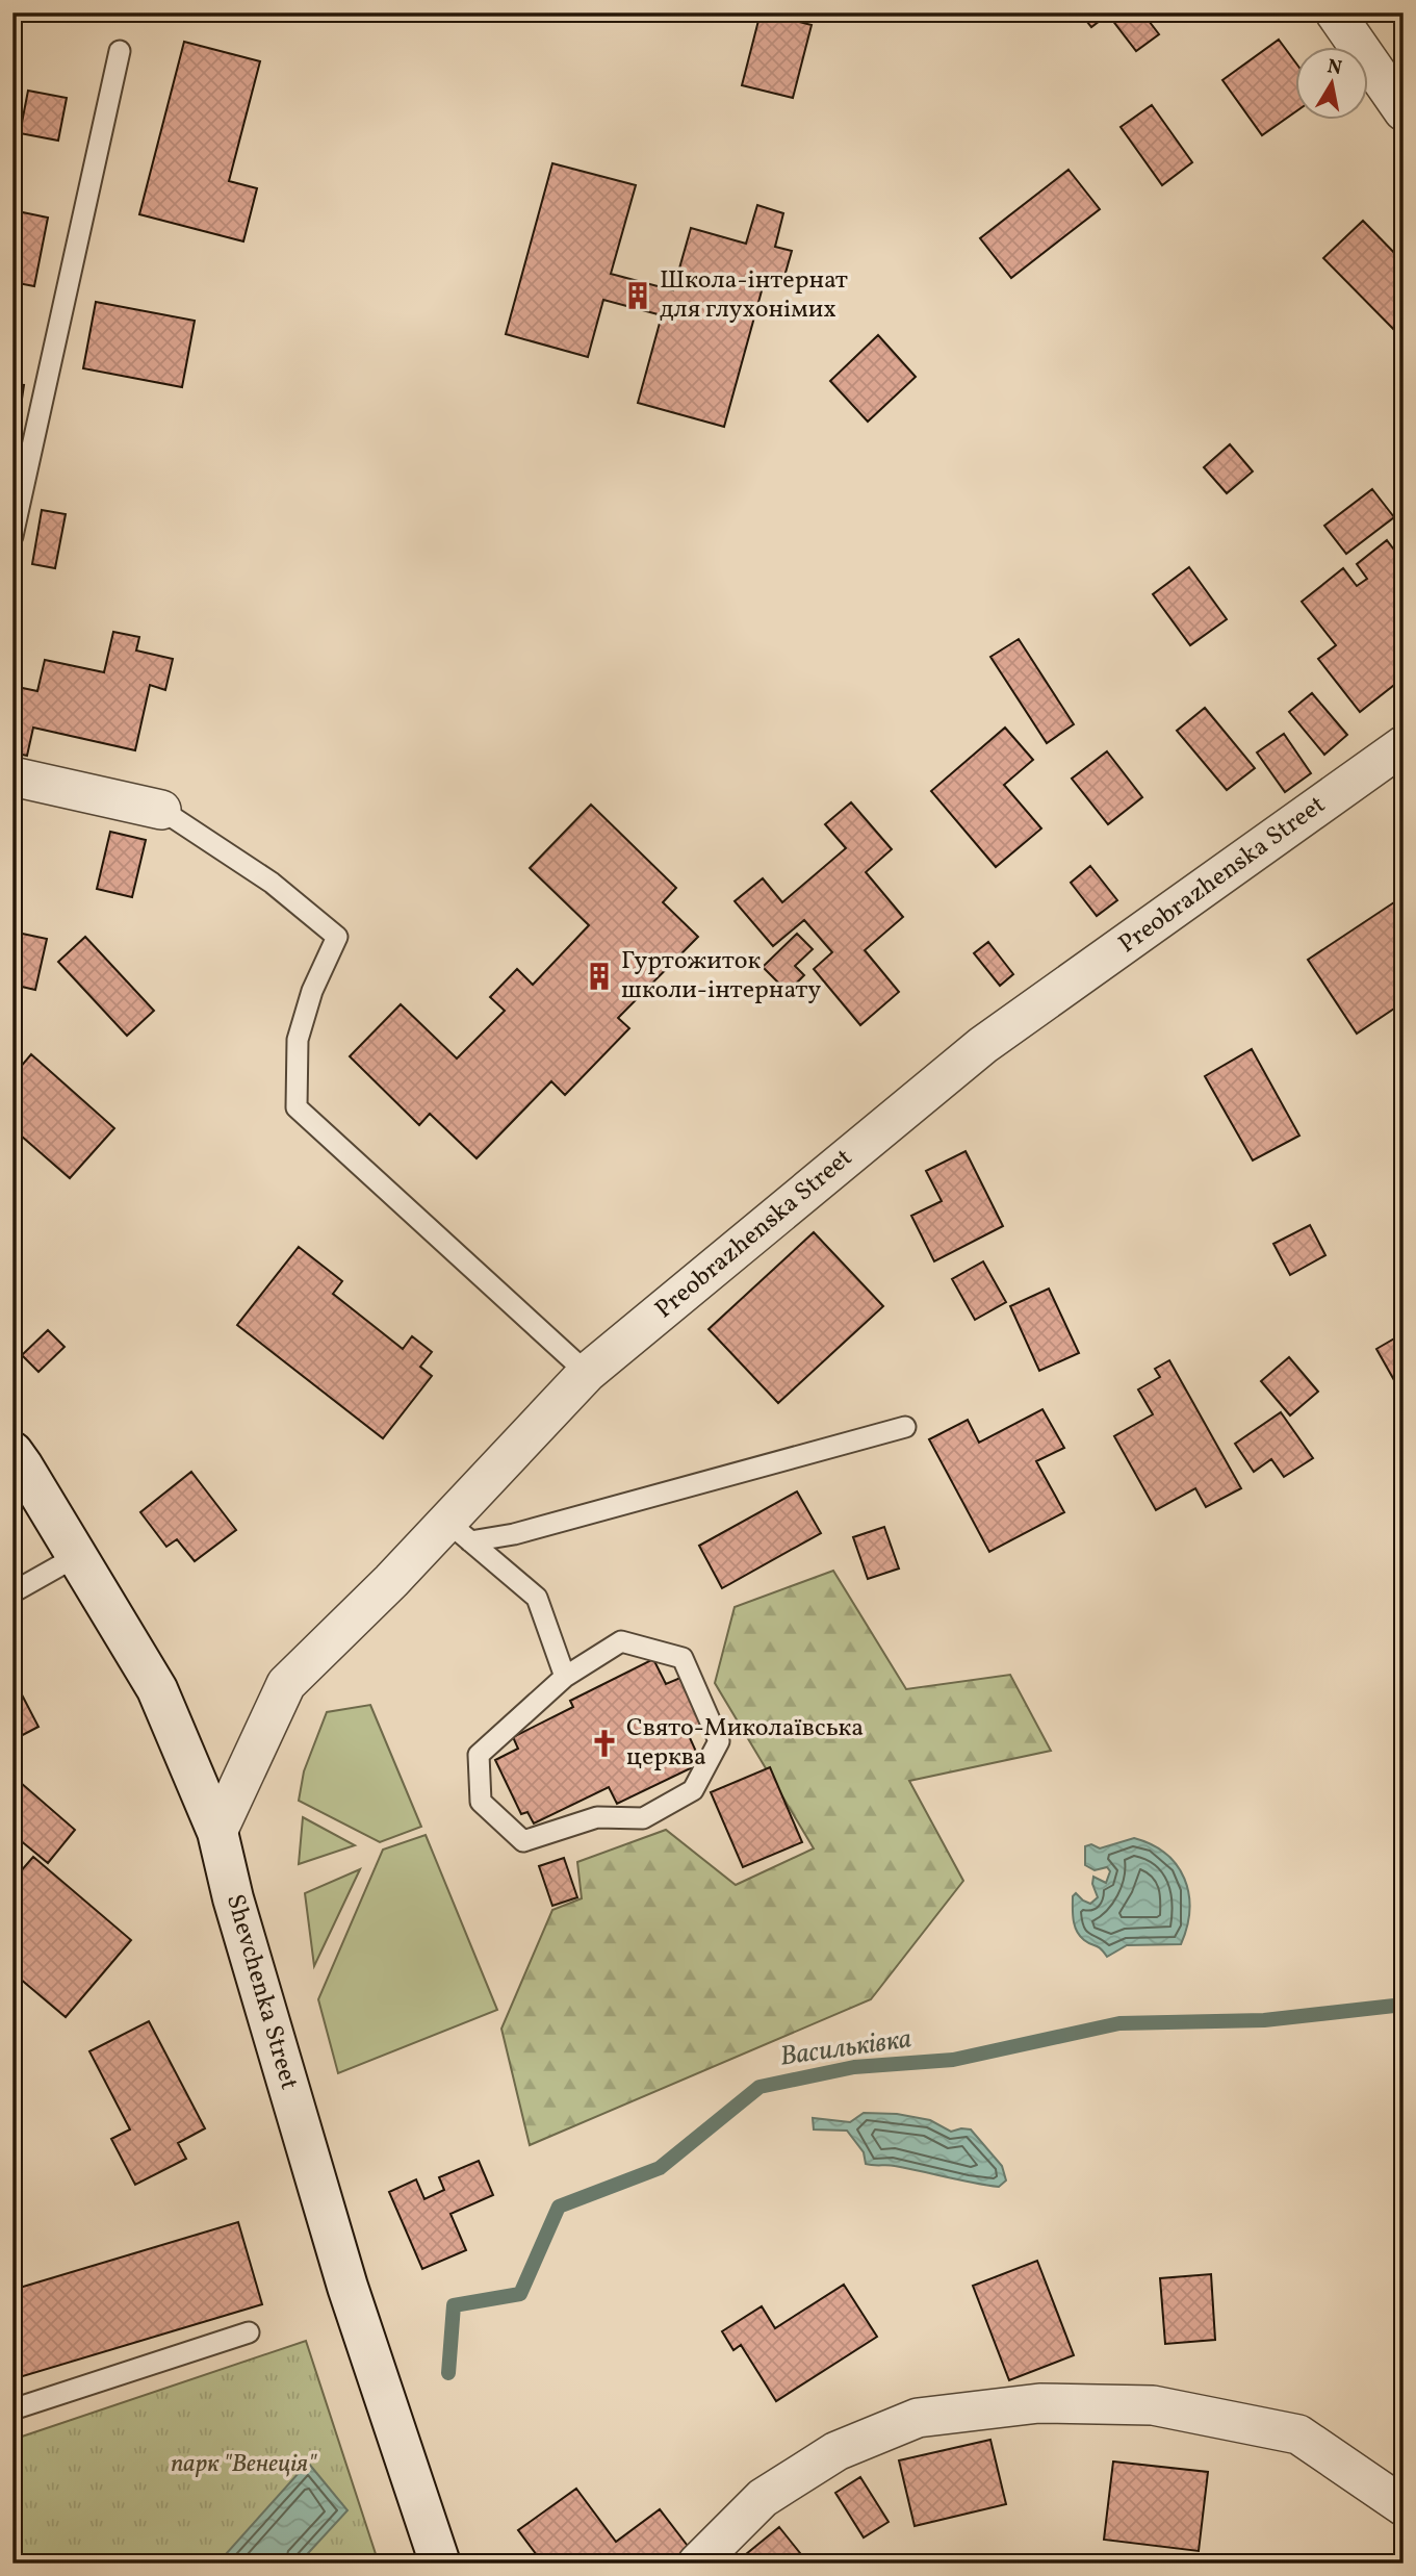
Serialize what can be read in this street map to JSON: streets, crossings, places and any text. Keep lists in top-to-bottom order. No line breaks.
{"streets":{"street":["Preobrazhenska Street","Shevchenka Street"]},"crossings":[["Preobrazhenska Street","Shevchenka Street"]],"water":["Васильківка"],"parks":["парк \"Венеція\""],"places":{"building":["Школа-інтернат для глухонімих","Гуртожиток школи-інтернату"],"church":["Свято-Миколаївська церква"]},"north":"top"}
